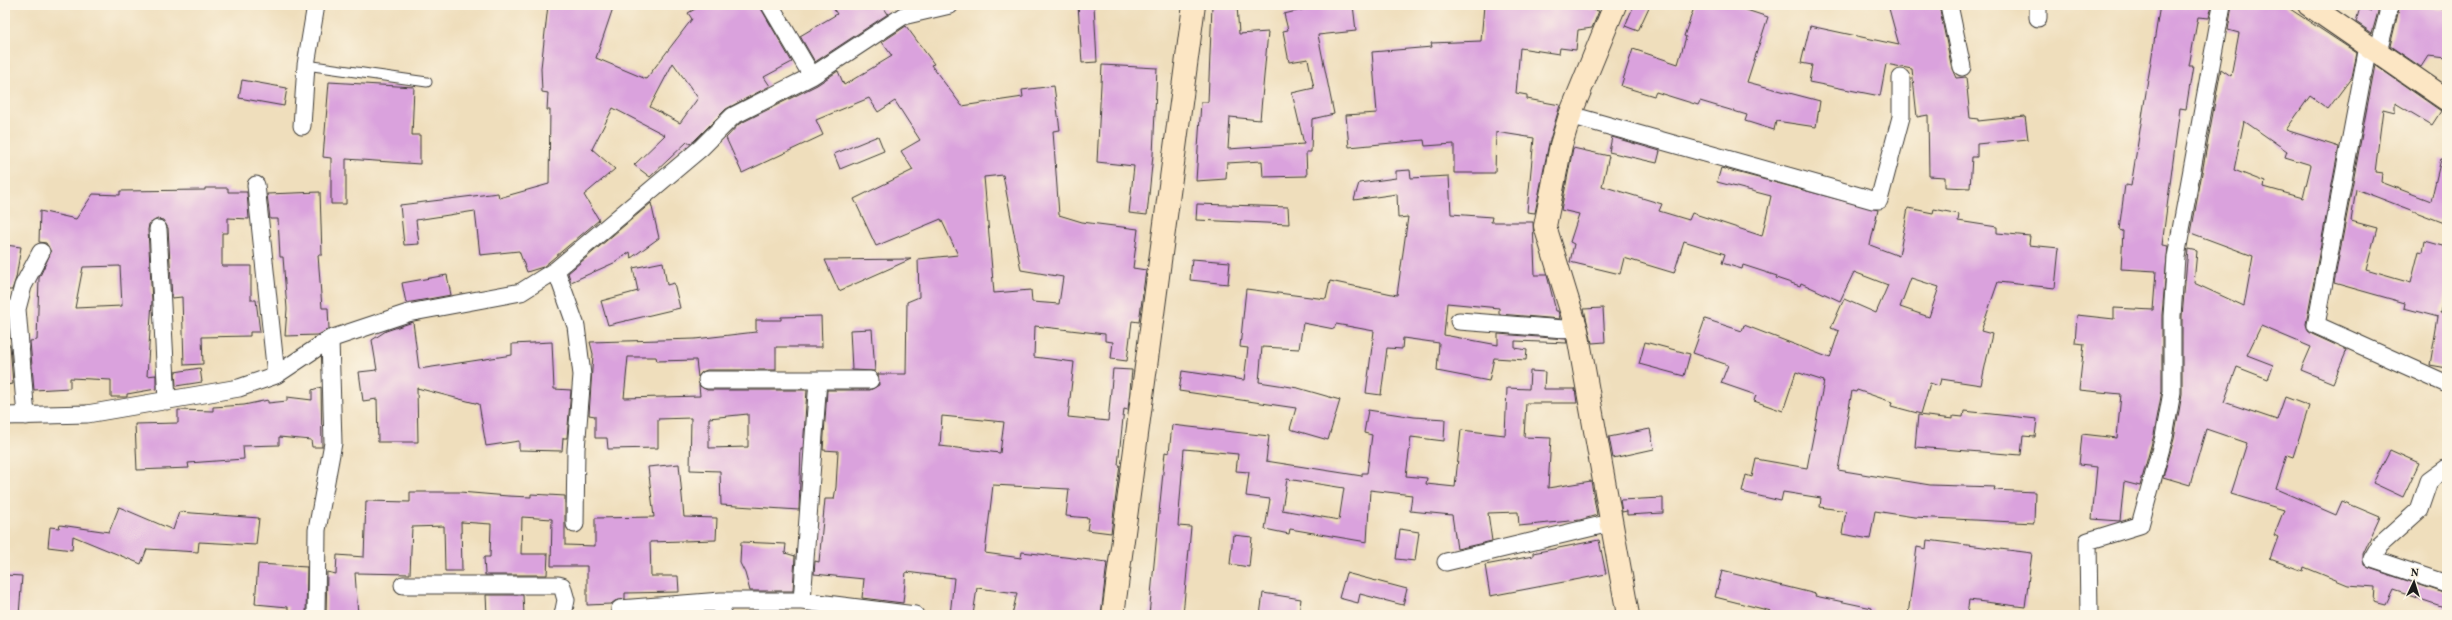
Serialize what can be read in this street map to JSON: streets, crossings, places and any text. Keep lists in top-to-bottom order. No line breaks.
{"north":"top"}
